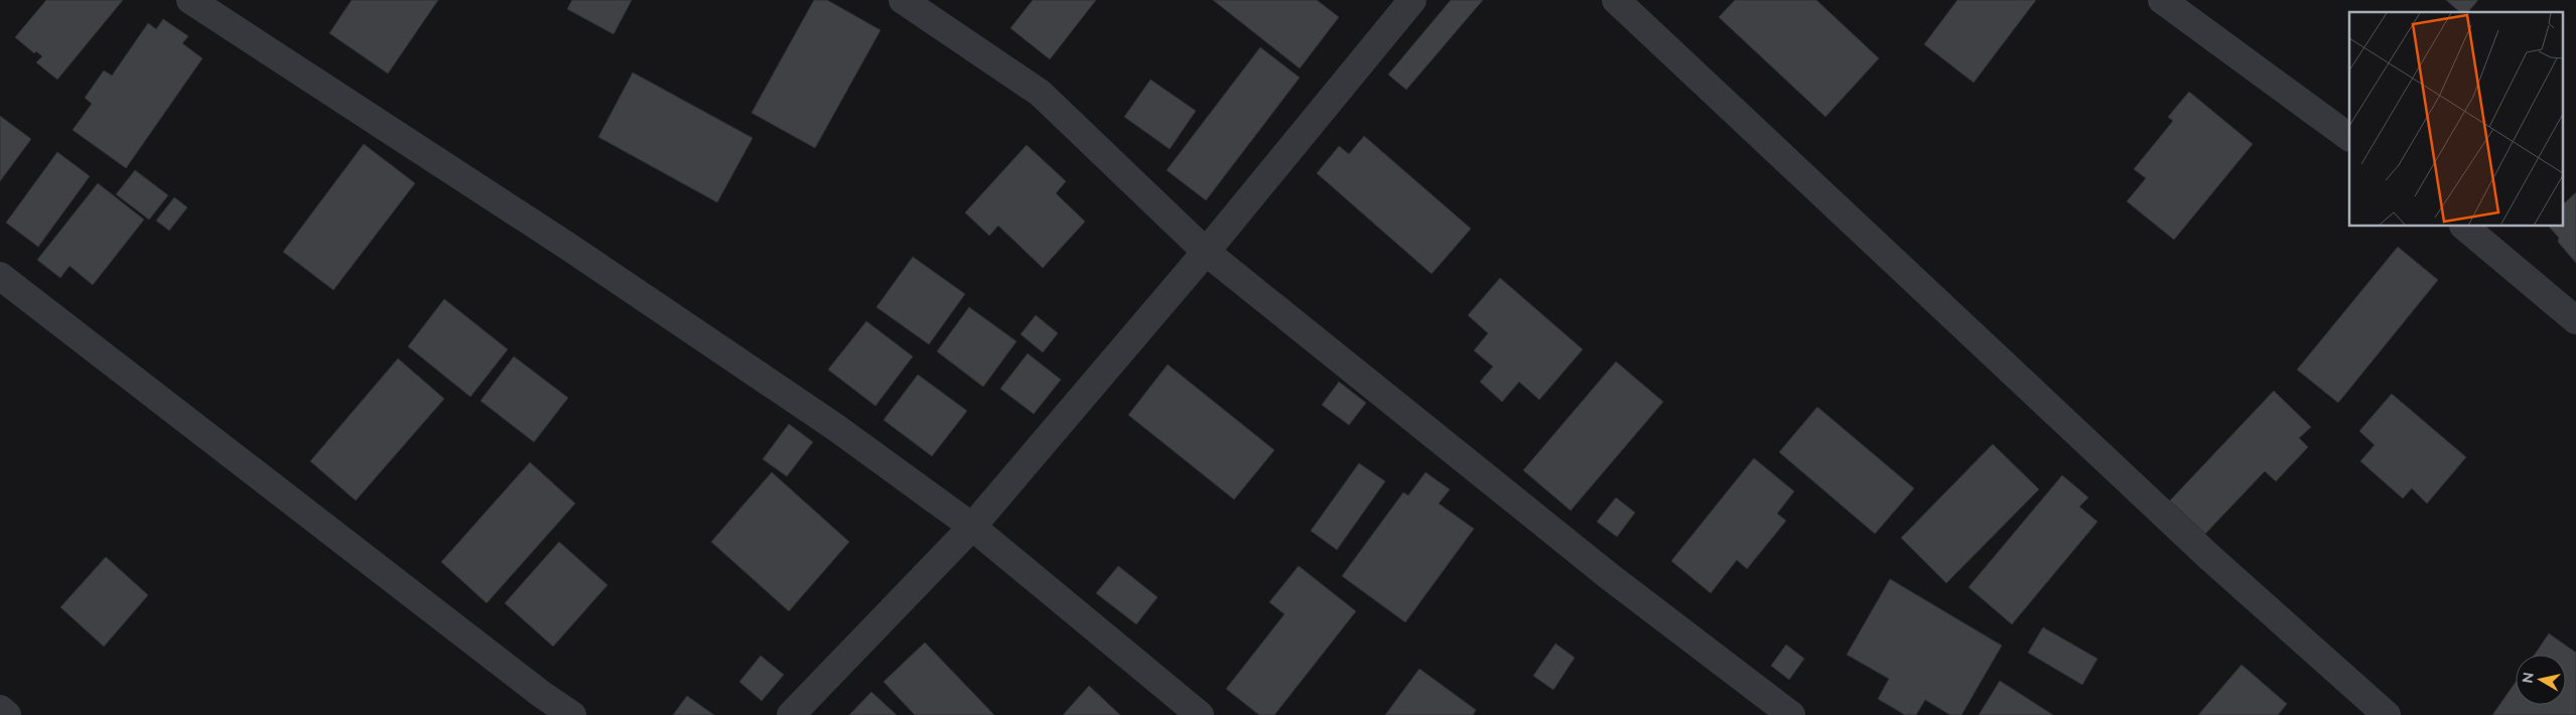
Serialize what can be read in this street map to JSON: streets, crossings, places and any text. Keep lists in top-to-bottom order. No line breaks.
{"north":"left"}
